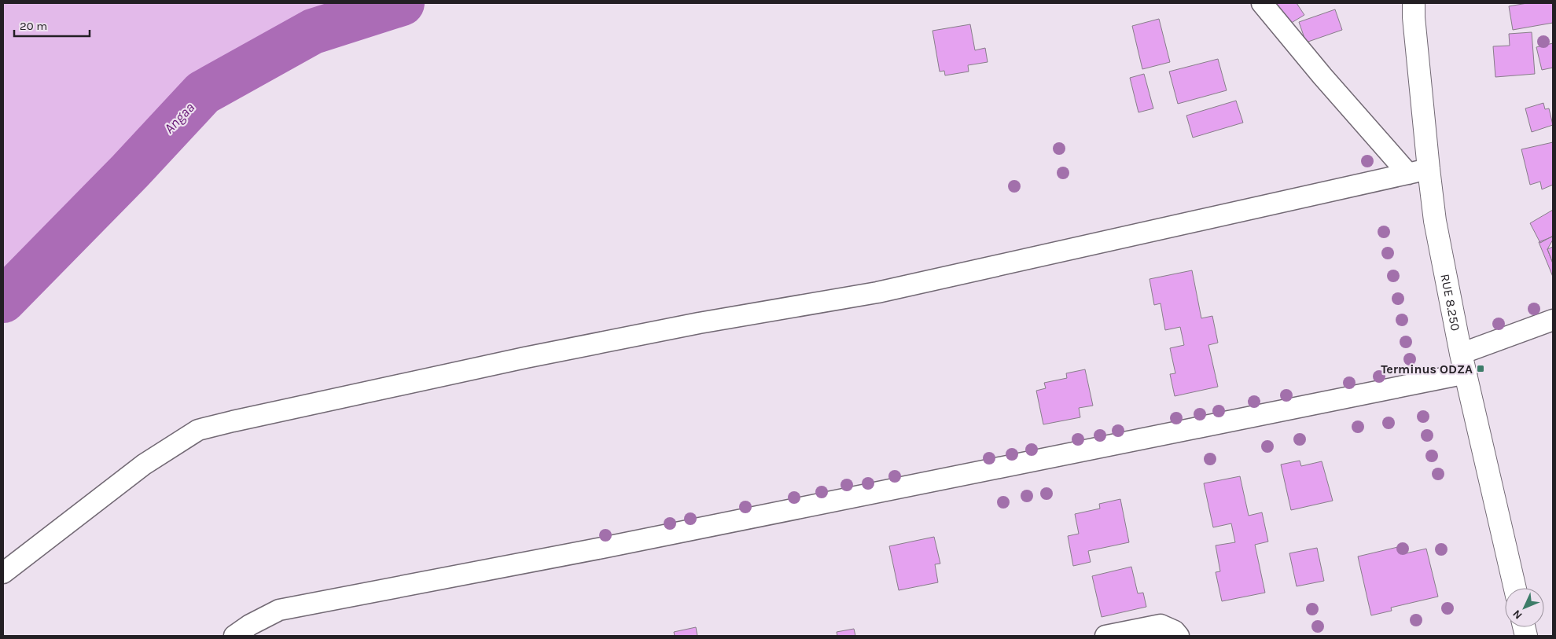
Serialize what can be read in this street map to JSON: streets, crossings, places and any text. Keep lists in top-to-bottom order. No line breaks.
{"streets":{"highway":["RUE 8.250"]},"water":["Angaa"],"places":{"transit":["Terminus ODZA"]},"scale_bar":"20 m","north":"bottom left"}
